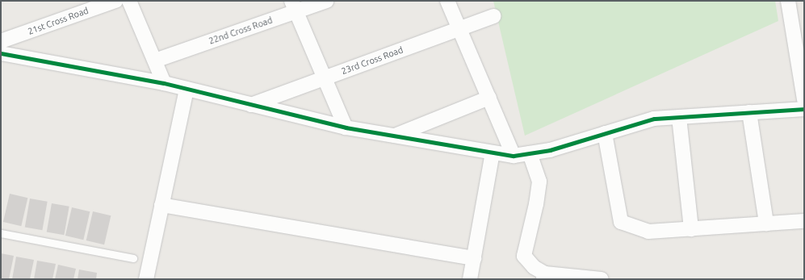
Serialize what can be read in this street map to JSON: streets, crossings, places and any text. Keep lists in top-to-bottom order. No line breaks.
{"streets":{"street":["21st Cross Road","22nd Cross Road","23rd Cross Road"]}}
